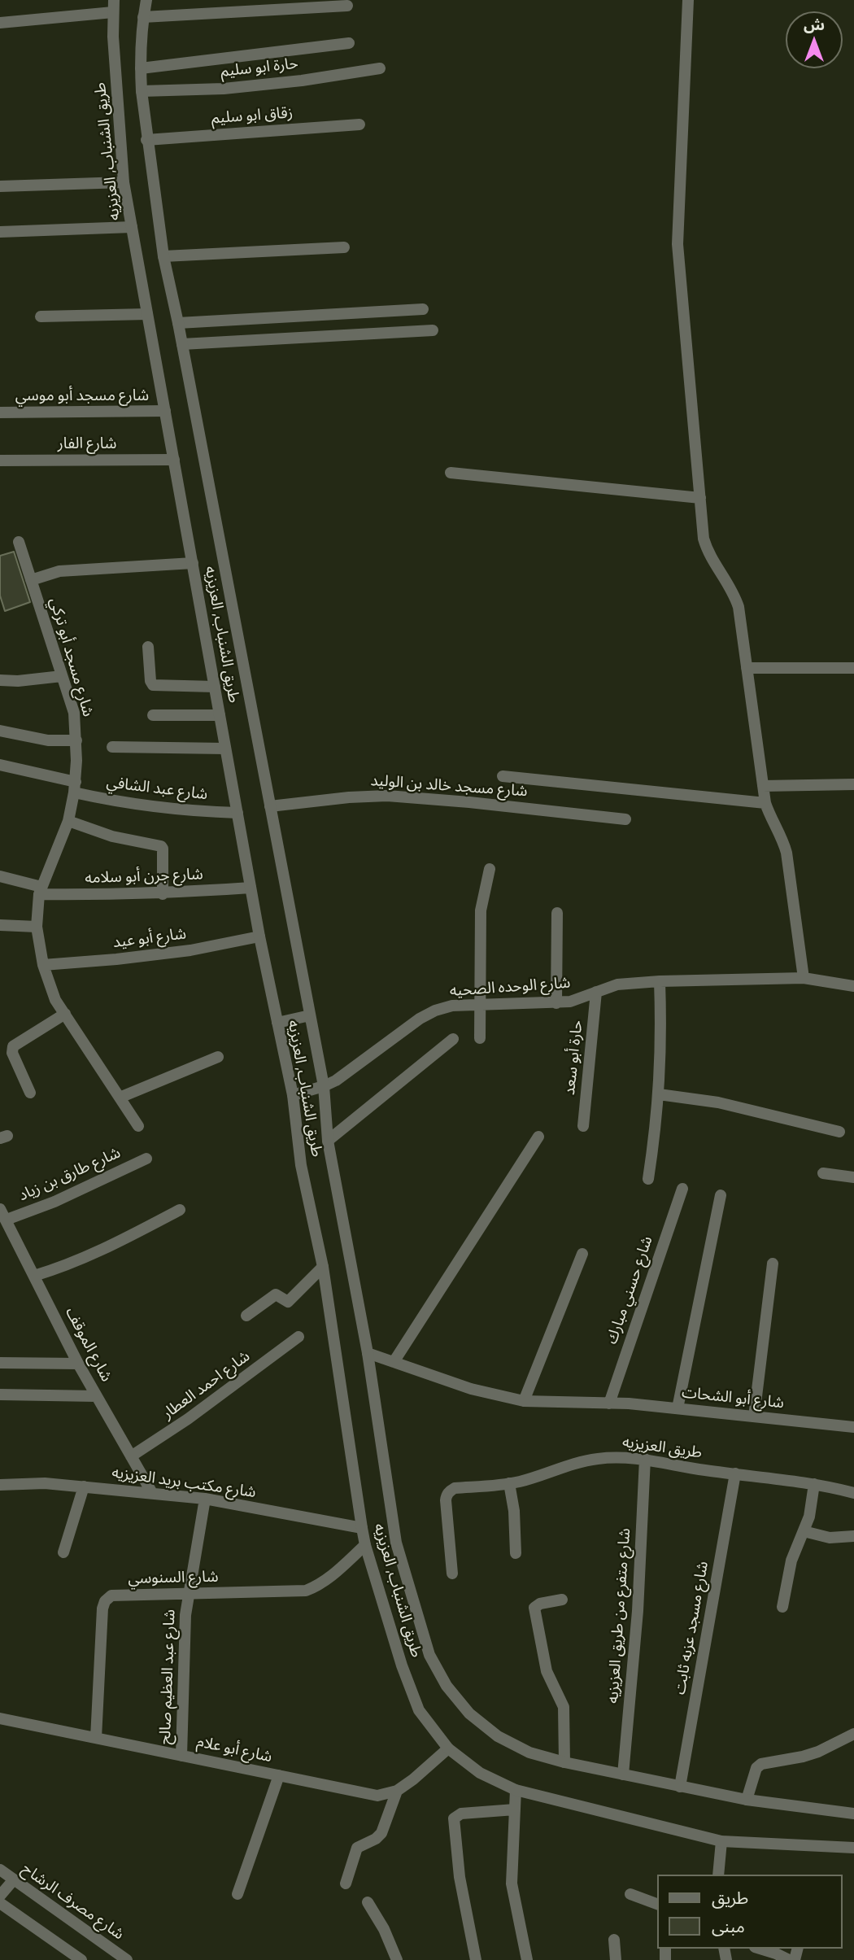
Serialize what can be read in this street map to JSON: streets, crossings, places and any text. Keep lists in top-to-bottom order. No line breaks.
{"streets":{"street":["حارة ابو سليم","زقاق ابو سليم","طريق الشنباب, العزيزيه","شارع مسجد أبو موسي","شارع الفار","شارع مسجد أبو تركي","شارع مسجد خالد بن الوليد","شارع عبد الشافي","شارع جرن أبو سلامه","شارع أبو عيد","شارع الوحده الصحيه","حارة أبو سعد","شارع طارق بن زياد","شارع حسني مبارك","شارع الموقف","شارع احمد العطار","شارع أبو الشحات","طريق العزيزيه","شارع مكتب بريد العزيزيه","شارع السنوسي","شارع متفرع من طريق العزيزيه","شارع مسجد عزبه ثابت","شارع عبد العظيم صالح","شارع أبو علام","شارع مصرف الرشاح"]},"crossings":[["حارة ابو سليم","طريق الشنباب, العزيزيه"],["زقاق ابو سليم","طريق الشنباب, العزيزيه"],["طريق الشنباب, العزيزيه","شارع مسجد أبو موسي"],["طريق الشنباب, العزيزيه","شارع الفار"],["طريق الشنباب, العزيزيه","شارع مسجد خالد بن الوليد"],["طريق الشنباب, العزيزيه","شارع عبد الشافي"],["طريق الشنباب, العزيزيه","شارع جرن أبو سلامه"],["طريق الشنباب, العزيزيه","شارع أبو عيد"],["طريق الشنباب, العزيزيه","شارع الوحده الصحيه"],["طريق الشنباب, العزيزيه","شارع أبو الشحات"],["طريق الشنباب, العزيزيه","شارع مكتب بريد العزيزيه"],["طريق الشنباب, العزيزيه","شارع السنوسي"],["طريق الشنباب, العزيزيه","شارع متفرع من طريق العزيزيه"],["طريق الشنباب, العزيزيه","شارع مسجد عزبه ثابت"],["شارع مسجد أبو تركي","شارع عبد الشافي"],["شارع مسجد أبو تركي","شارع جرن أبو سلامه"],["شارع مسجد أبو تركي","شارع أبو عيد"],["شارع الوحده الصحيه","حارة أبو سعد"],["شارع طارق بن زياد","شارع الموقف"],["شارع حسني مبارك","شارع أبو الشحات"],["شارع الموقف","شارع احمد العطار"],["شارع الموقف","شارع مكتب بريد العزيزيه"],["طريق العزيزيه","شارع متفرع من طريق العزيزيه"],["طريق العزيزيه","شارع مسجد عزبه ثابت"],["شارع مكتب بريد العزيزيه","شارع عبد العظيم صالح"],["شارع السنوسي","شارع عبد العظيم صالح"],["شارع السنوسي","شارع أبو علام"],["شارع عبد العظيم صالح","شارع أبو علام"]],"legend":["طريق","مبنى"],"north":"top"}
